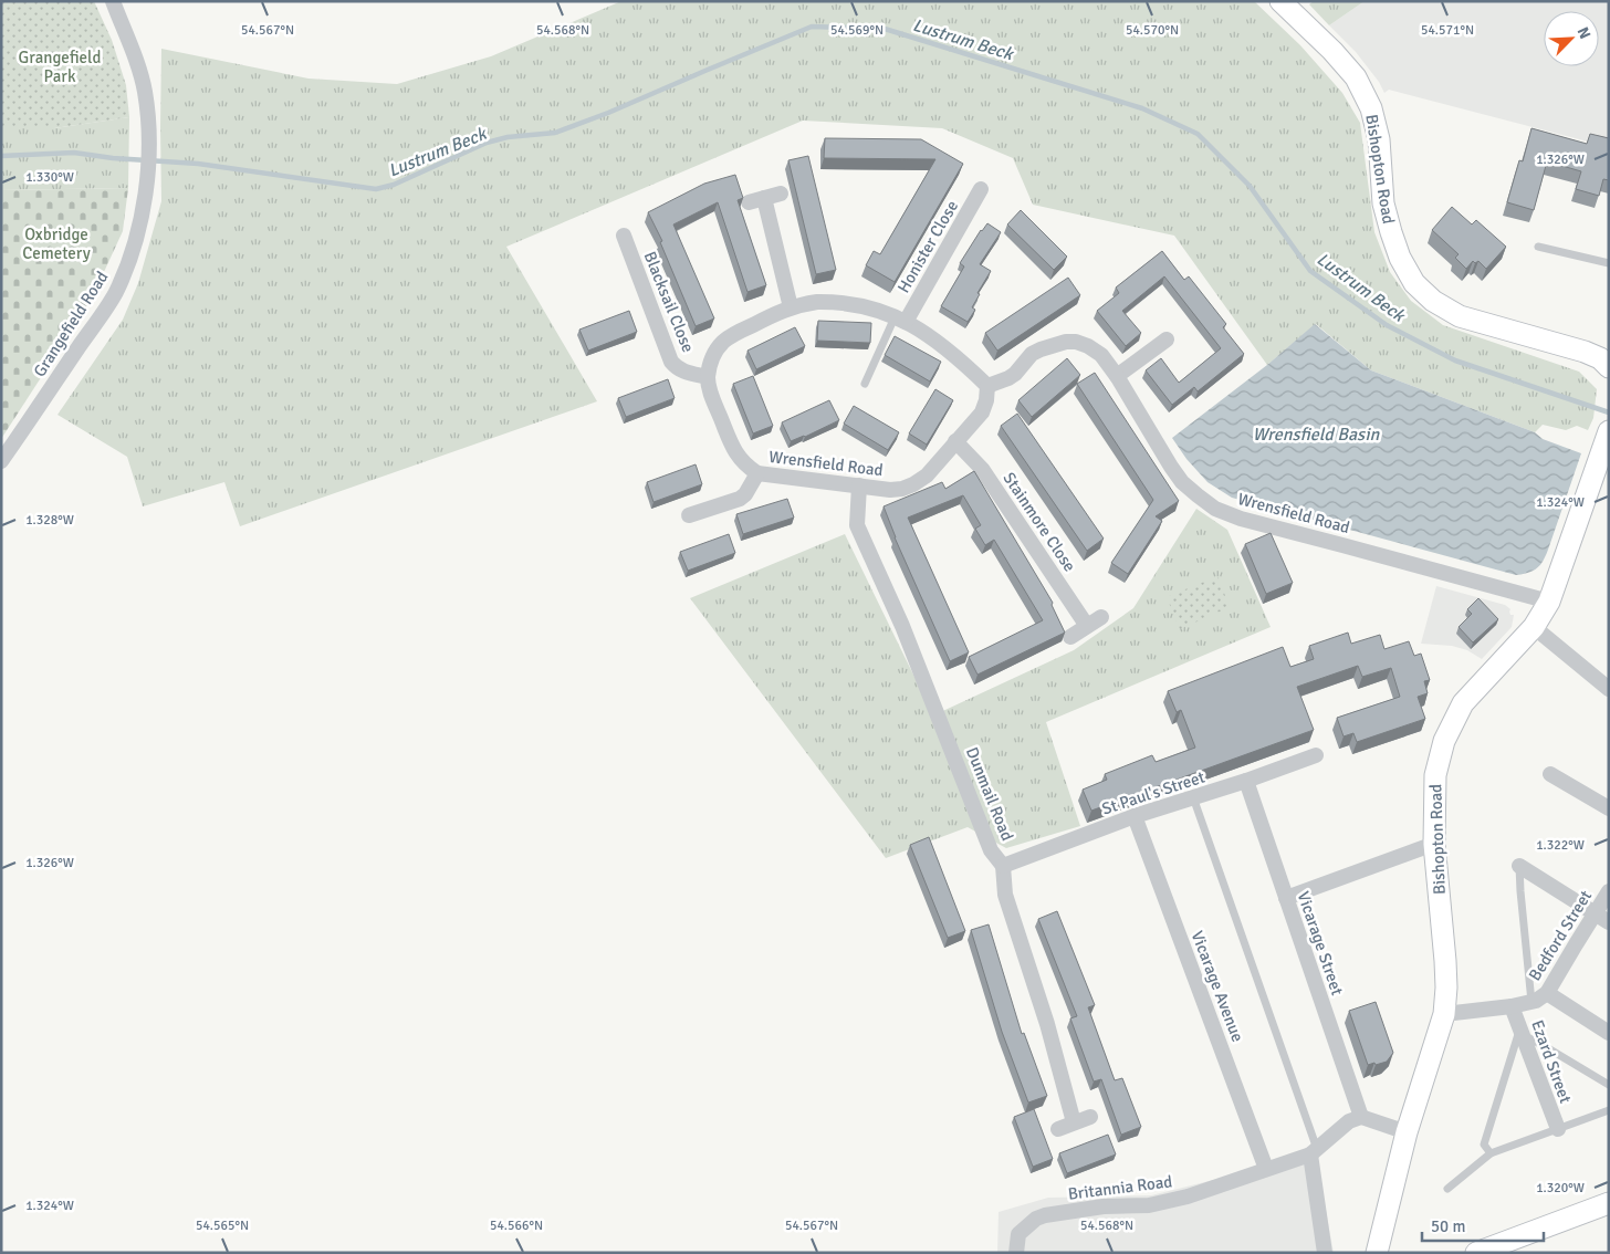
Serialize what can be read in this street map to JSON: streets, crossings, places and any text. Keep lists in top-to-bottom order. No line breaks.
{"streets":{"street":["Bishopton Road","Honister Close","Blacksail Close","Grangefield Road","Wrensfield Road","Stainmore Close","St Paul's Street","Dunmail Road","Bedford Street","Vicarage Street","Vicarage Avenue","Ezard Street","Britannia Road"]},"crossings":[["Bishopton Road","Wrensfield Road"],["Bishopton Road","Bedford Street"],["Blacksail Close","Wrensfield Road"],["Wrensfield Road","Stainmore Close"],["Wrensfield Road","Dunmail Road"],["St Paul's Street","Dunmail Road"],["St Paul's Street","Vicarage Street"],["St Paul's Street","Vicarage Avenue"],["Bedford Street","Ezard Street"],["Vicarage Street","Britannia Road"],["Vicarage Avenue","Britannia Road"]],"water":["Lustrum Beck","Wrensfield Basin"],"parks":["Grangefield Park","Oxbridge Cemetery"],"scale_bar":"50 m","north":"top right","coordinates":["54.567°N","54.568°N","54.569°N","54.571°N","54.570°N","1.326°W","1.330°W","1.324°W","1.328°W","1.322°W","1.320°W","54.565°N","54.566°N"]}
